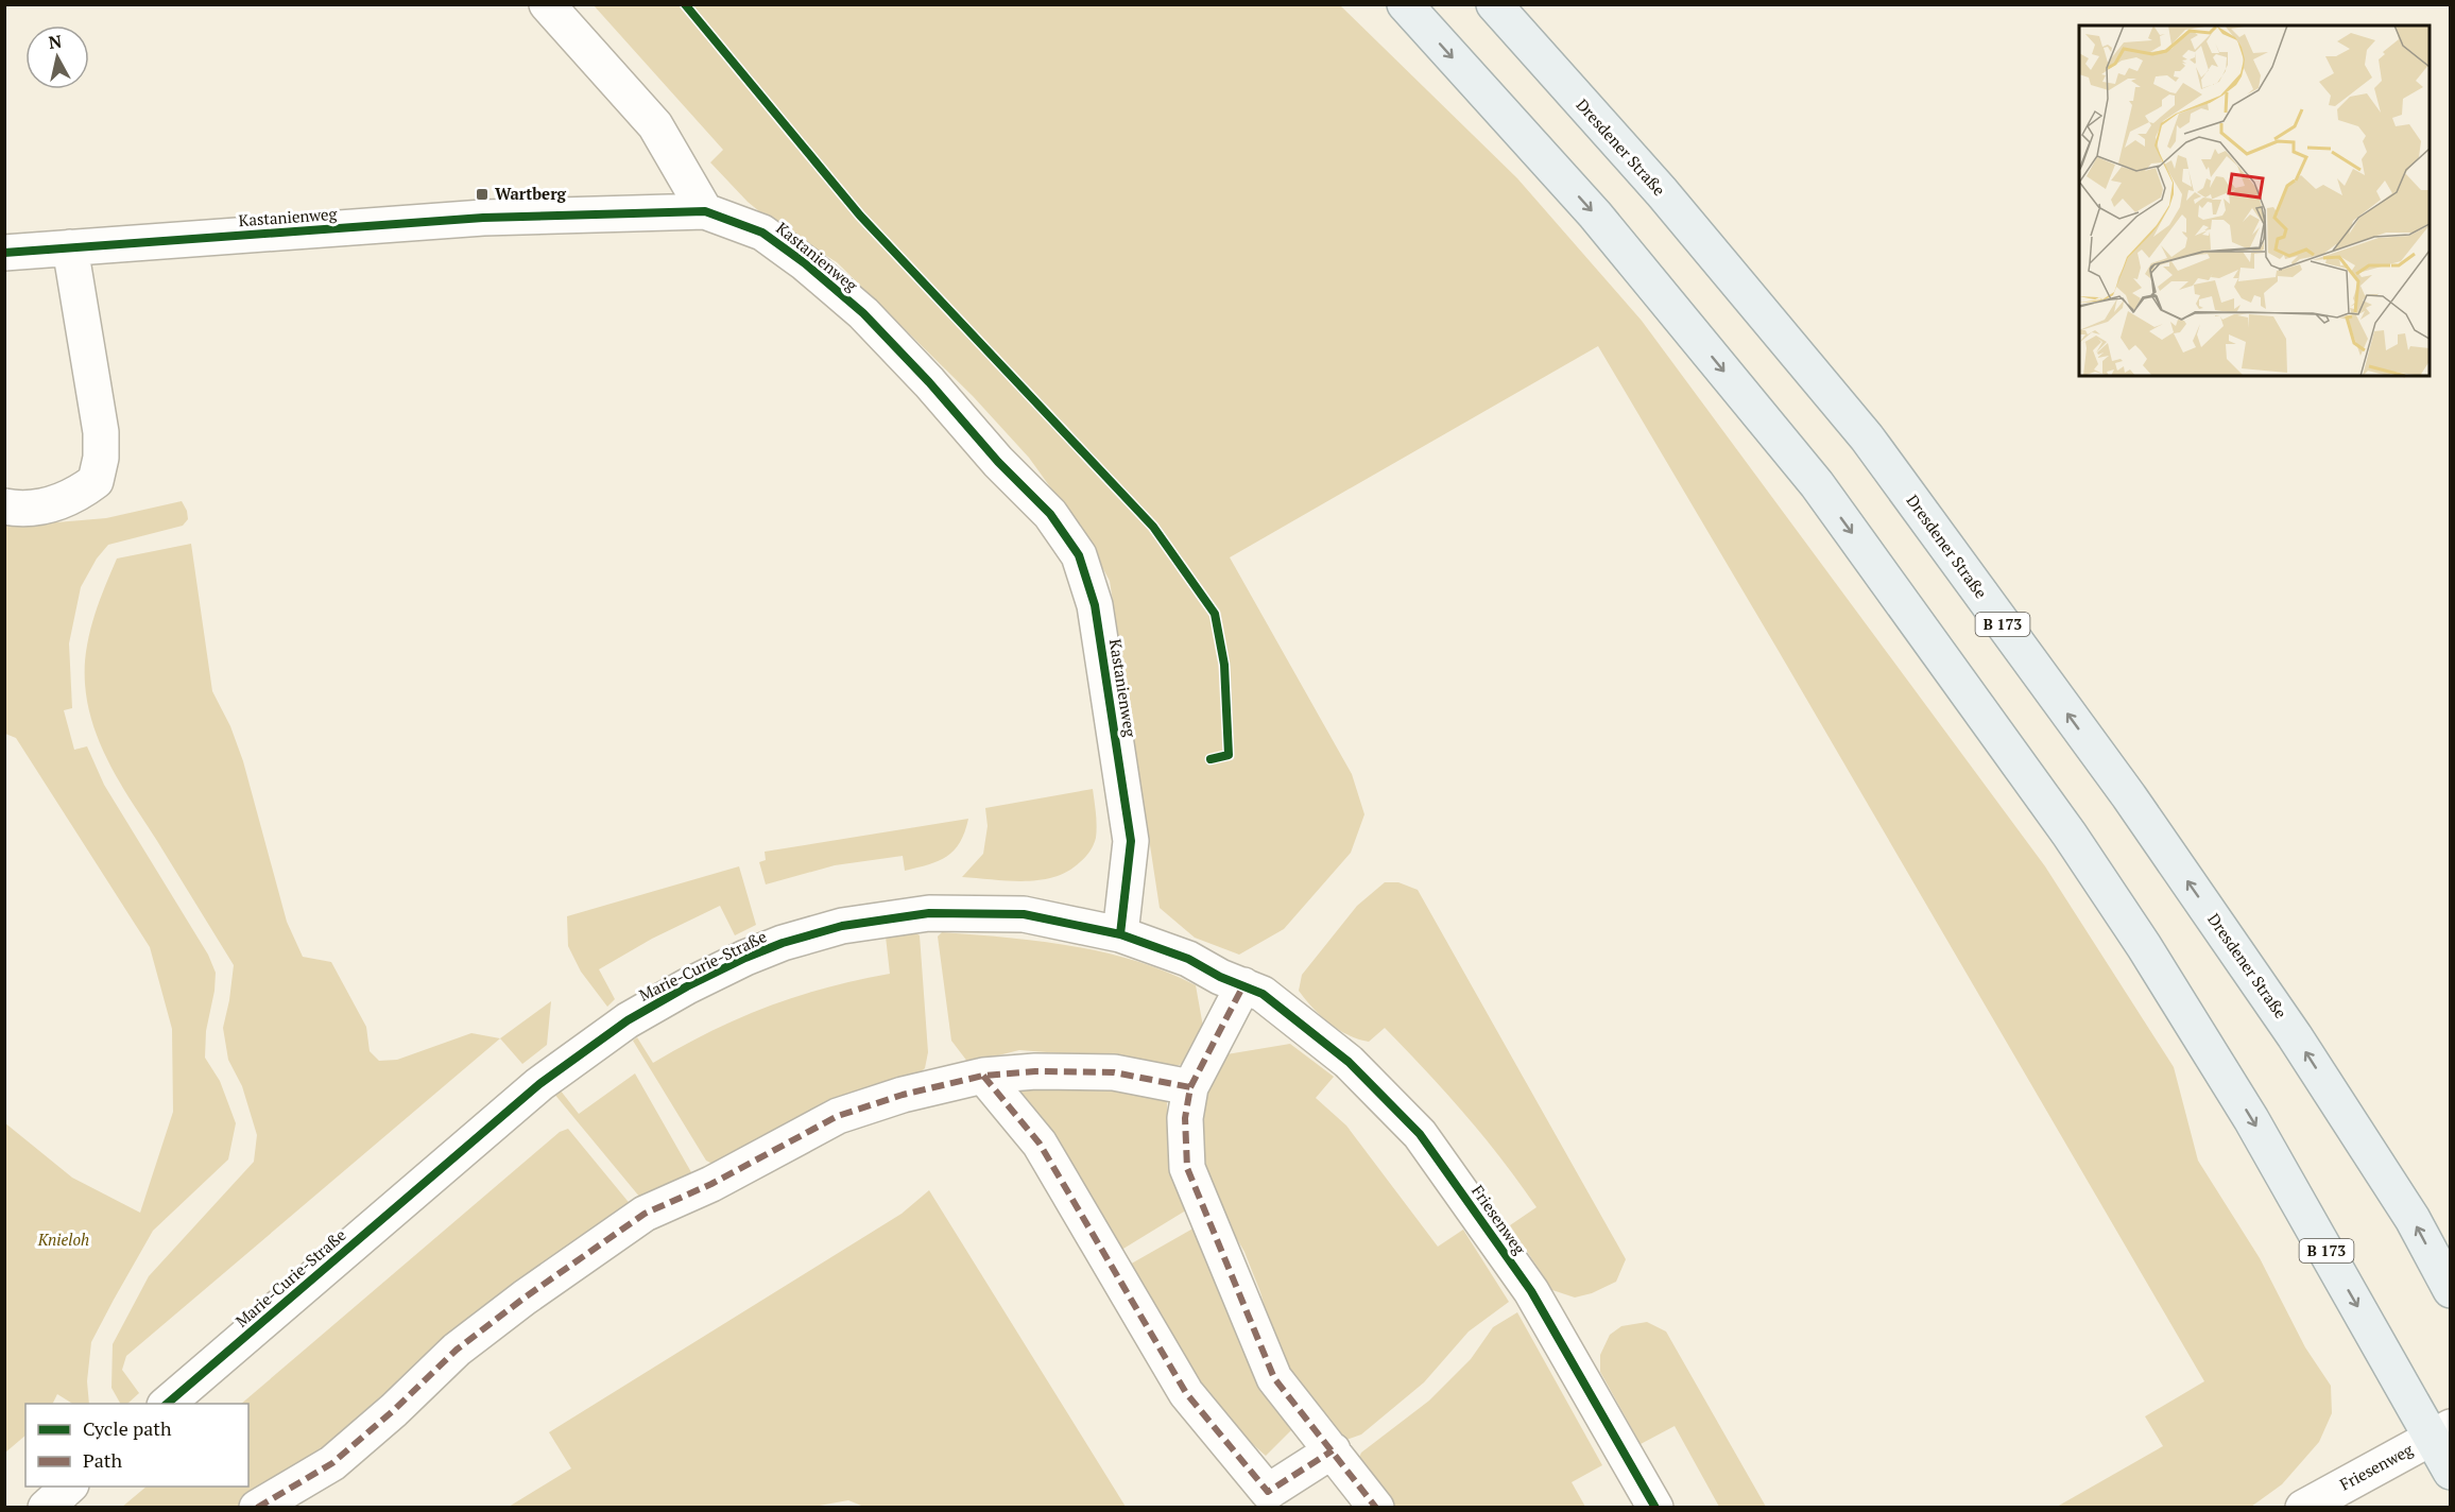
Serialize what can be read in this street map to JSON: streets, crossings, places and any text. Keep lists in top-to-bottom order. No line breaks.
{"streets":{"main road":["Dresdener Straße","B 173"],"street":["Kastanienweg","Marie-Curie-Straße","Friesenweg"]},"crossings":[["Kastanienweg","Marie-Curie-Straße"],["B 173","Friesenweg"],["Marie-Curie-Straße","Friesenweg"]],"parks":["Knieloh"],"places":{"transit":["Wartberg"]},"legend":["Cycle path","Path"],"north":"top"}
